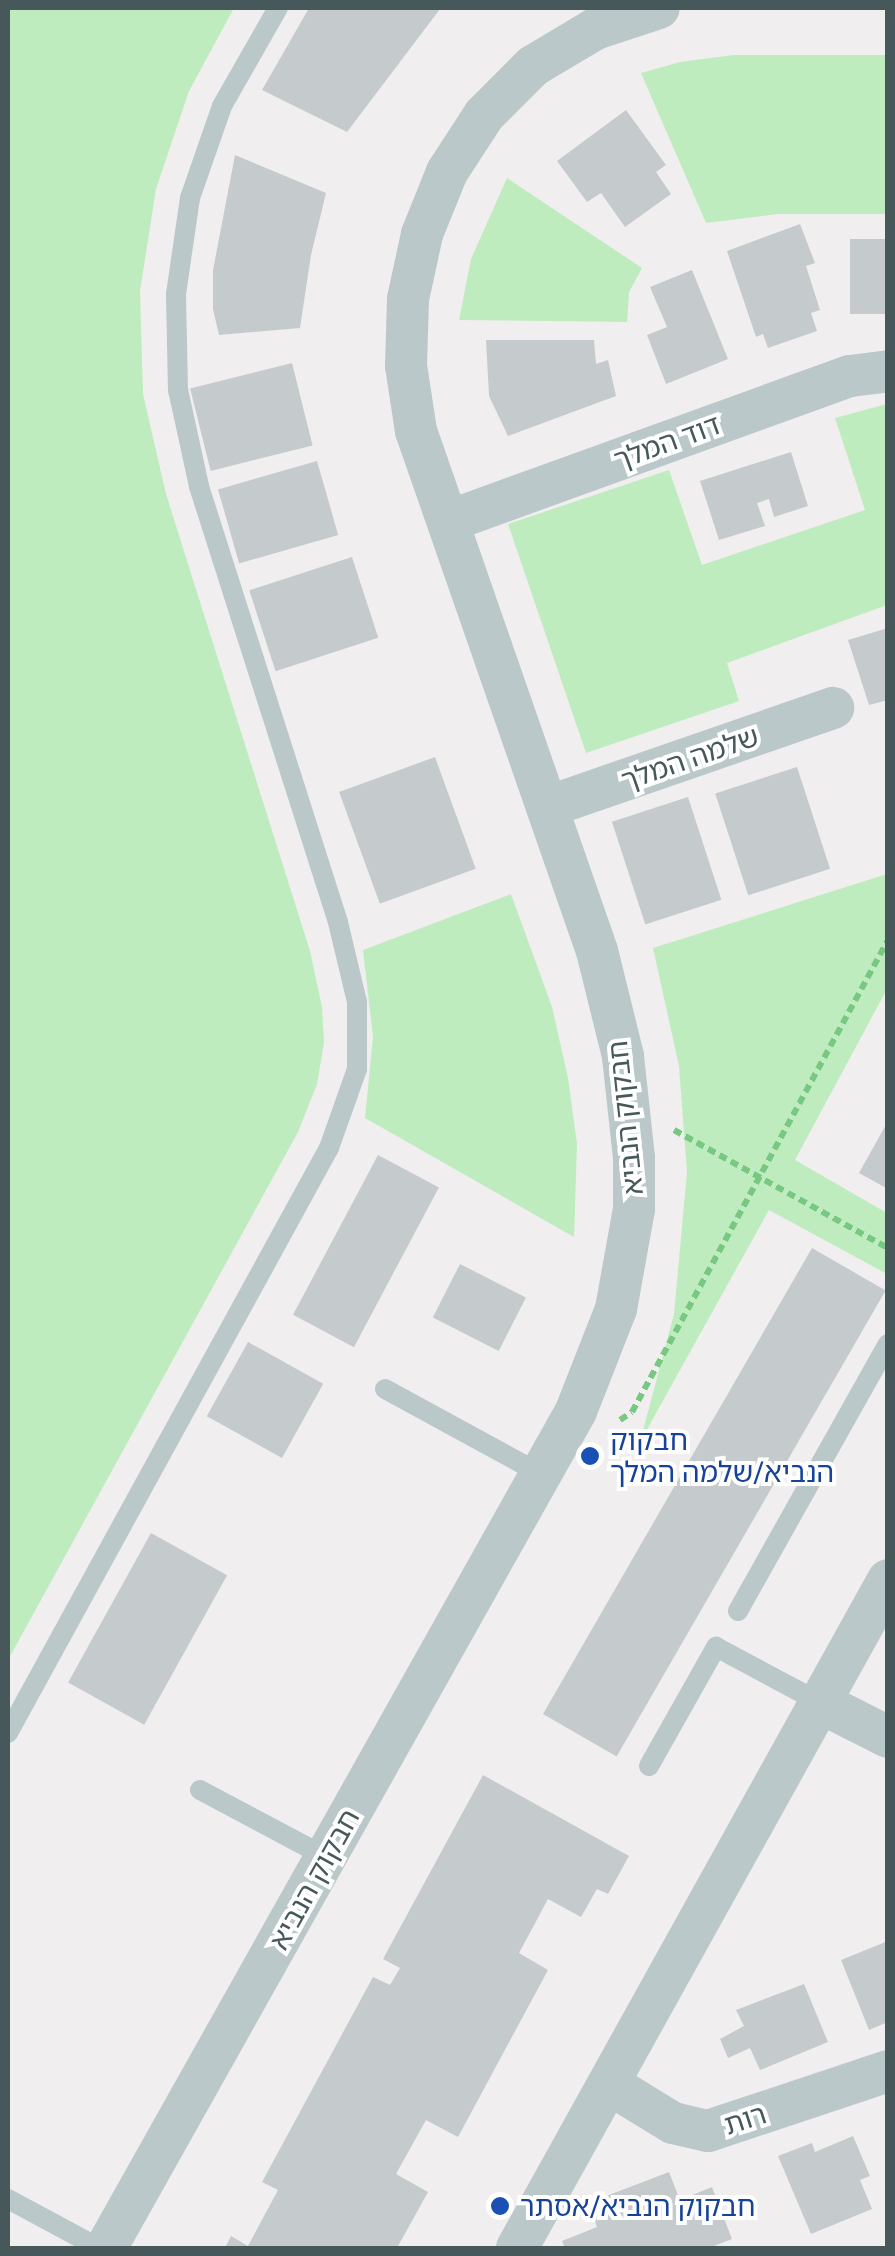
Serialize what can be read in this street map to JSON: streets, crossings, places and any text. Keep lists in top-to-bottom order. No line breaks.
{"streets":{"street":["דוד המלך","שלמה המלך","חבקוק הנביא","רות"]},"crossings":[["דוד המלך","חבקוק הנביא"],["שלמה המלך","חבקוק הנביא"]],"places":["חבקוק הנביא/שלמה המלך","חבקוק הנביא/אסתר"]}
